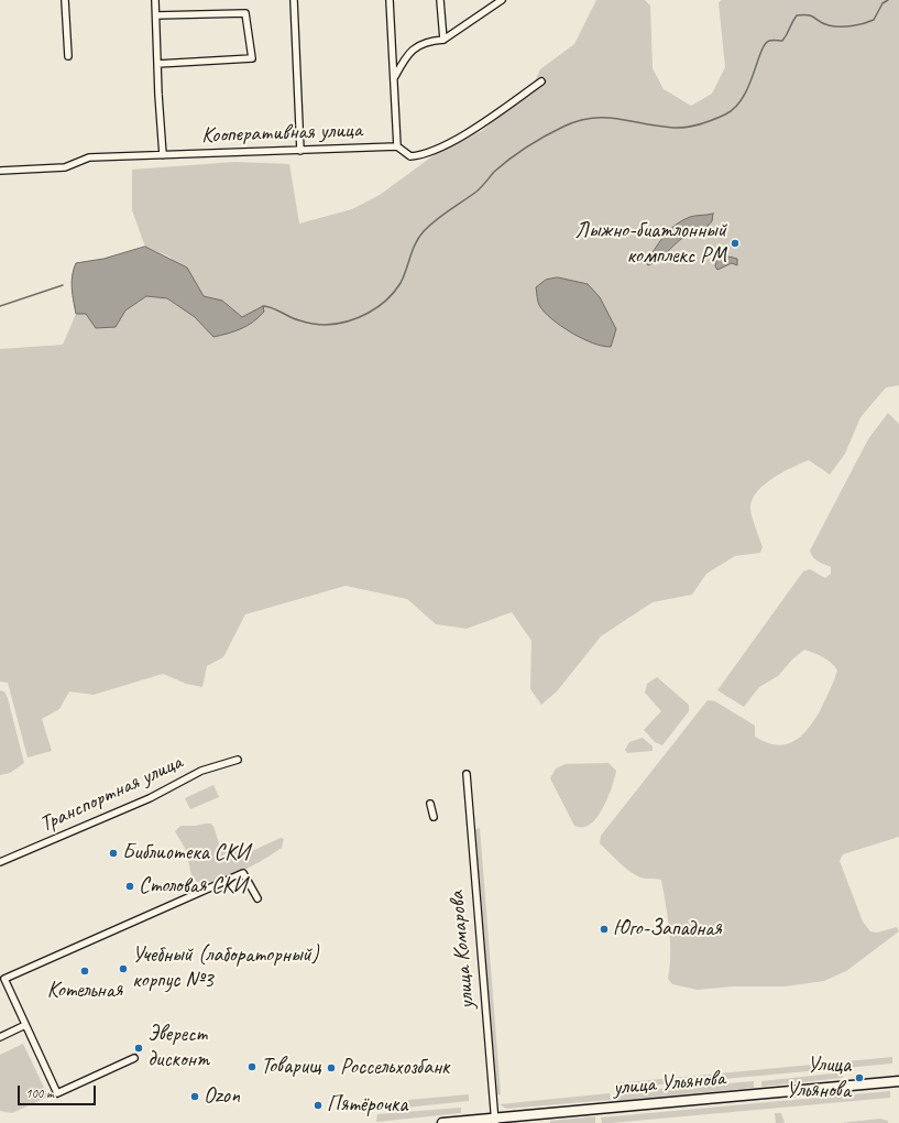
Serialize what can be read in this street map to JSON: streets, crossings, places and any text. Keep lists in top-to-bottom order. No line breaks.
{"streets":{"main road":["улица Ульянова"],"street":["Кооперативная улица","Транспортная улица","улица Комарова"]},"crossings":[["улица Комарова","улица Ульянова"]],"places":["Лыжно-биатлонный комплекс РМ","Библиотека СКИ","Столовая СКИ","Юго-Западная","Учебный (лабораторный) корпус №3","Котельная","Эверест дисконт","Товарищ","Россельхозбанк","Улица Ульянова","Ozon","Пятёрочка"],"scale_bar":"100 m"}
